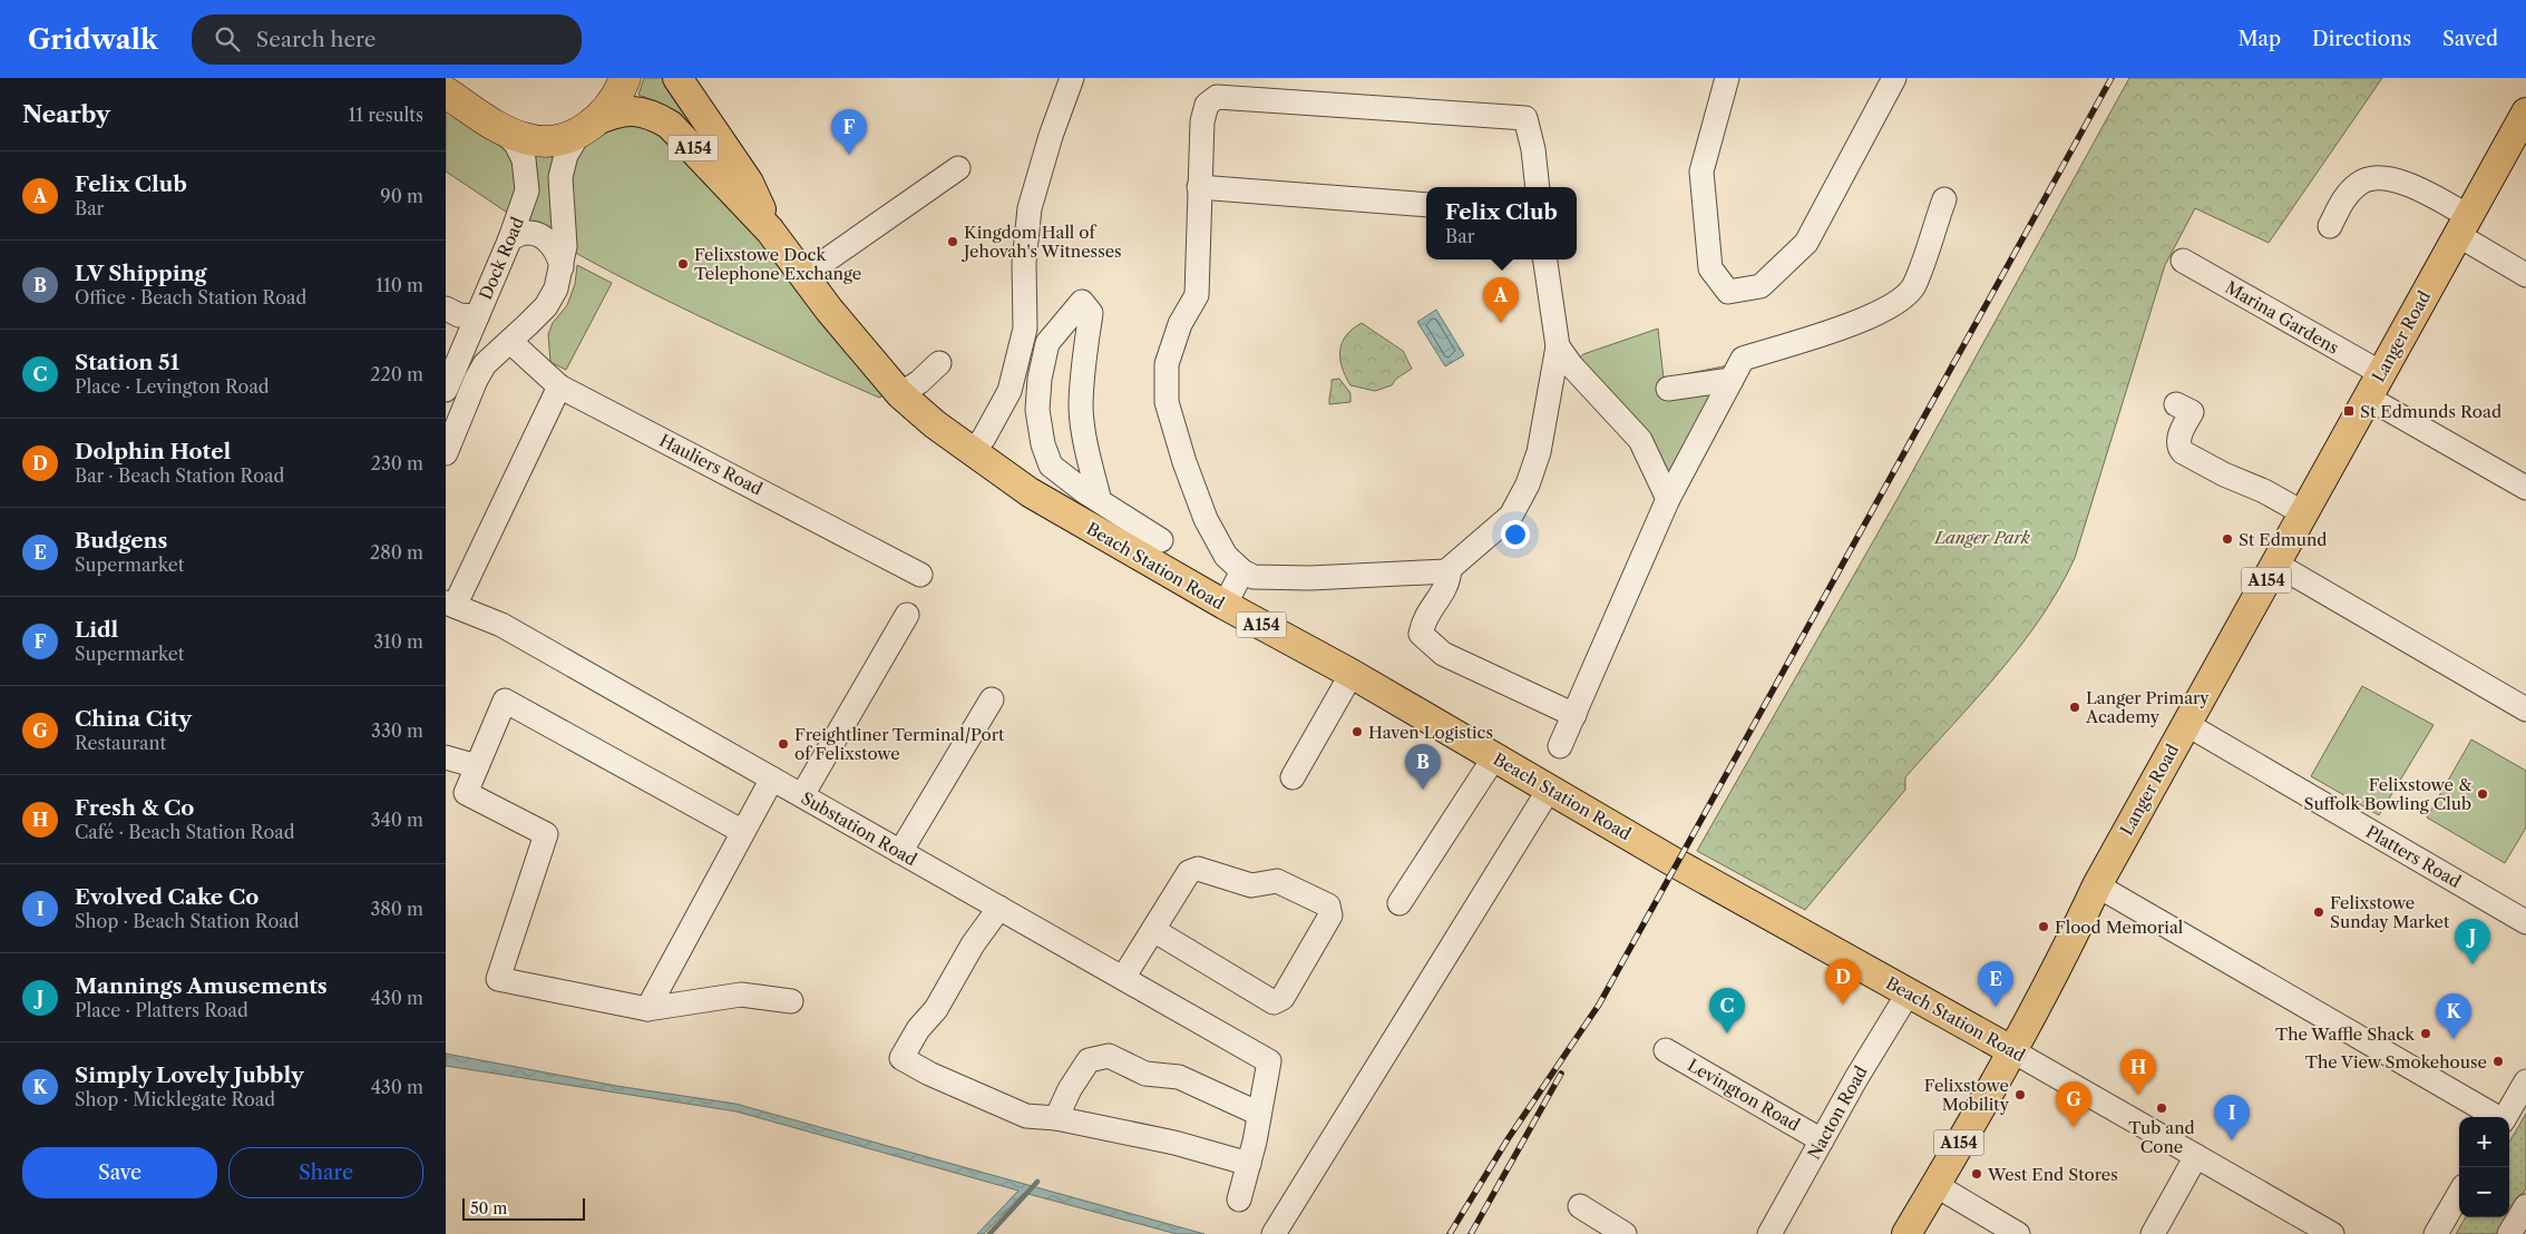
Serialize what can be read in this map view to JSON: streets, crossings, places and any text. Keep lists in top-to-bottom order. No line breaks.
{"streets":{"main road":["A154","Langer Road","Beach Station Road"],"street":["Dock Road","Marina Gardens","Hauliers Road","Substation Road","Platters Road","Levington Road","Nacton Road"]},"crossings":[["Marina Gardens","Langer Road"],["Langer Road","Beach Station Road"],["Langer Road","Platters Road"],["Beach Station Road","Nacton Road"],["Levington Road","Nacton Road"]],"parks":["Langer Park"],"places":{"other":["Kingdom Hall of Jehovah's Witnesses","Felixstowe Dock Telephone Exchange","St Edmund","Langer Primary Academy","Haven Logistics","Freightliner Terminal/Port of Felixstowe","Felixstowe & Suffolk Bowling Club","Felixstowe Sunday Market","Flood Memorial","The Waffle Shack","The View Smokehouse","Felixstowe Mobility","Tub and Cone","West End Stores"],"transit":["St Edmunds Road"]},"scale_bar":"50 m","page":{"header":"Gridwalk","search":"Search here","nav":["Map","Directions","Saved"],"heading":["Nearby","11 results"],"pins":["F","A","B","J","D","E","C","K","H","G","I"],"list":[{"mark":"A","name":"Felix Club","note":"Bar","value":"90 m"},{"mark":"B","name":"LV Shipping","note":"Office · Beach Station Road","value":"110 m"},{"mark":"C","name":"Station 51","note":"Place · Levington Road","value":"220 m"},{"mark":"D","name":"Dolphin Hotel","note":"Bar · Beach Station Road","value":"230 m"},{"mark":"E","name":"Budgens","note":"Supermarket","value":"280 m"},{"mark":"F","name":"Lidl","note":"Supermarket","value":"310 m"},{"mark":"G","name":"China City","note":"Restaurant","value":"330 m"},{"mark":"H","name":"Fresh & Co","note":"Café · Beach Station Road","value":"340 m"},{"mark":"I","name":"Evolved Cake Co","note":"Shop · Beach Station Road","value":"380 m"},{"mark":"J","name":"Mannings Amusements","note":"Place · Platters Road","value":"430 m"},{"mark":"K","name":"Simply Lovely Jubbly","note":"Shop · Micklegate Road","value":"430 m"}],"popup":["Felix Club","Bar"],"map_buttons":["+","−"],"buttons":["Save","Share"],"scale":"50 m"}}
